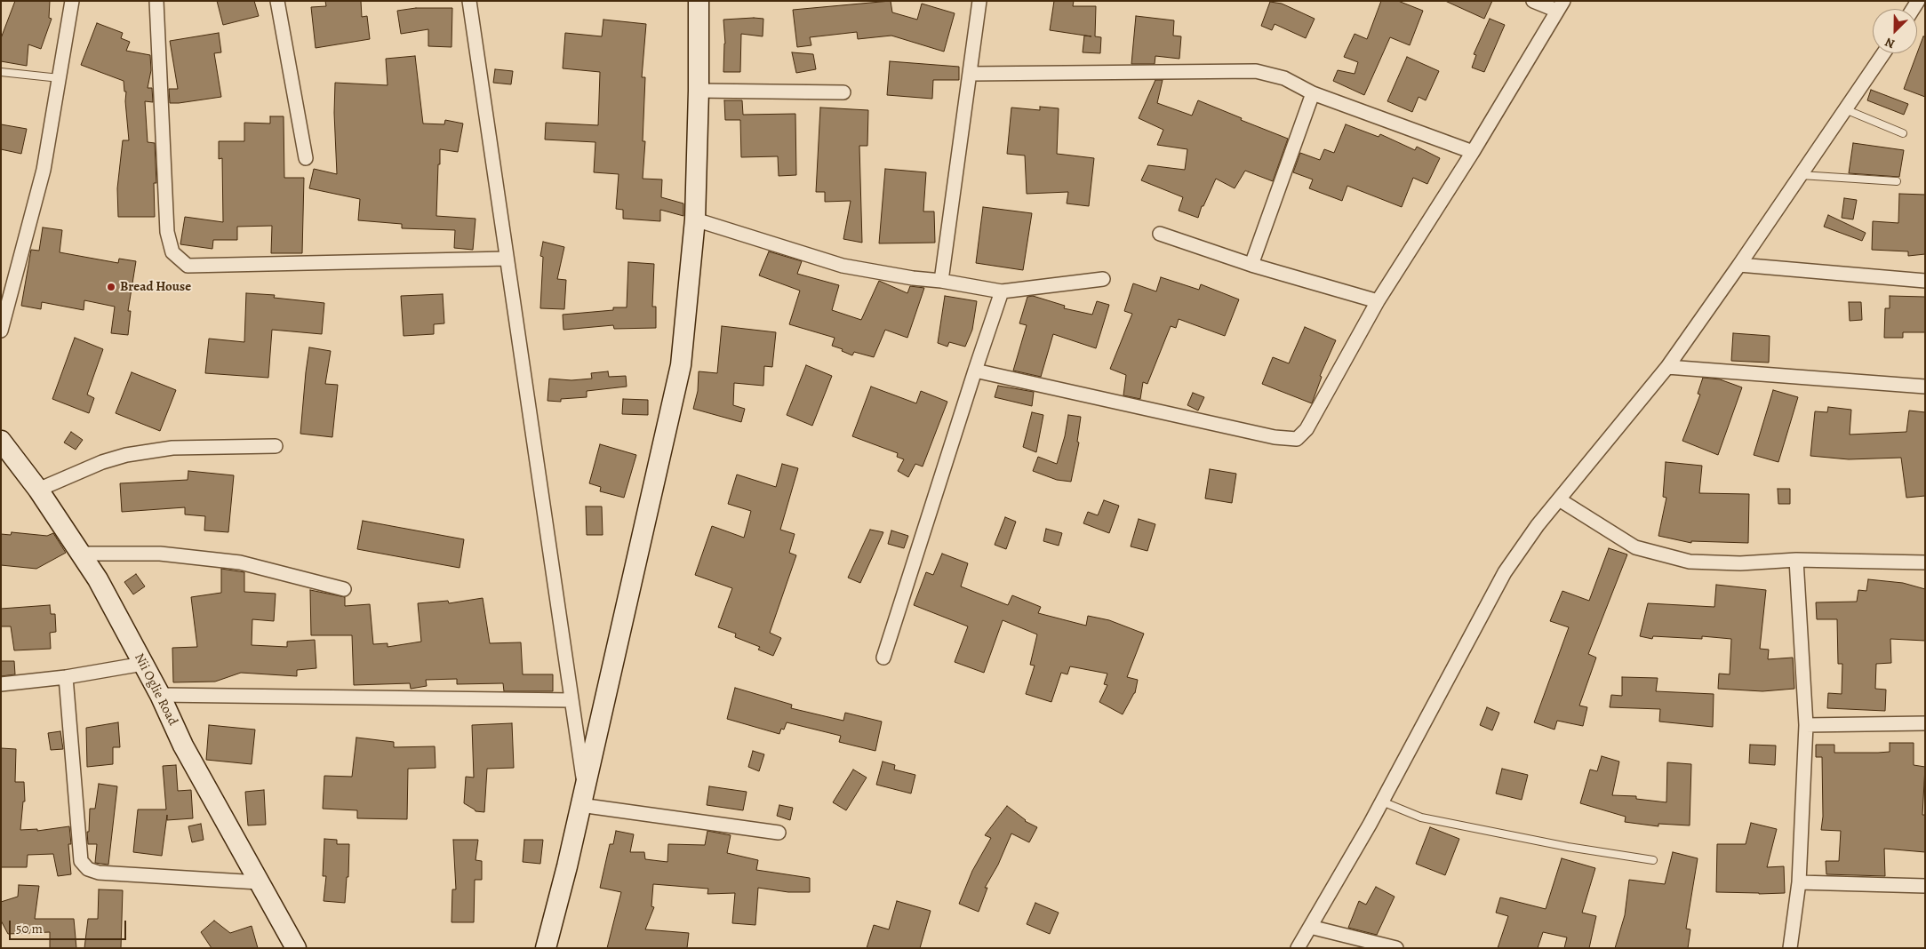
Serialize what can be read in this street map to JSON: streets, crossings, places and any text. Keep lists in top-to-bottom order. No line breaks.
{"streets":{"street":["Nii Oglie Road"]},"places":["Bread House"],"scale_bar":"50 m","north":"bottom left"}
